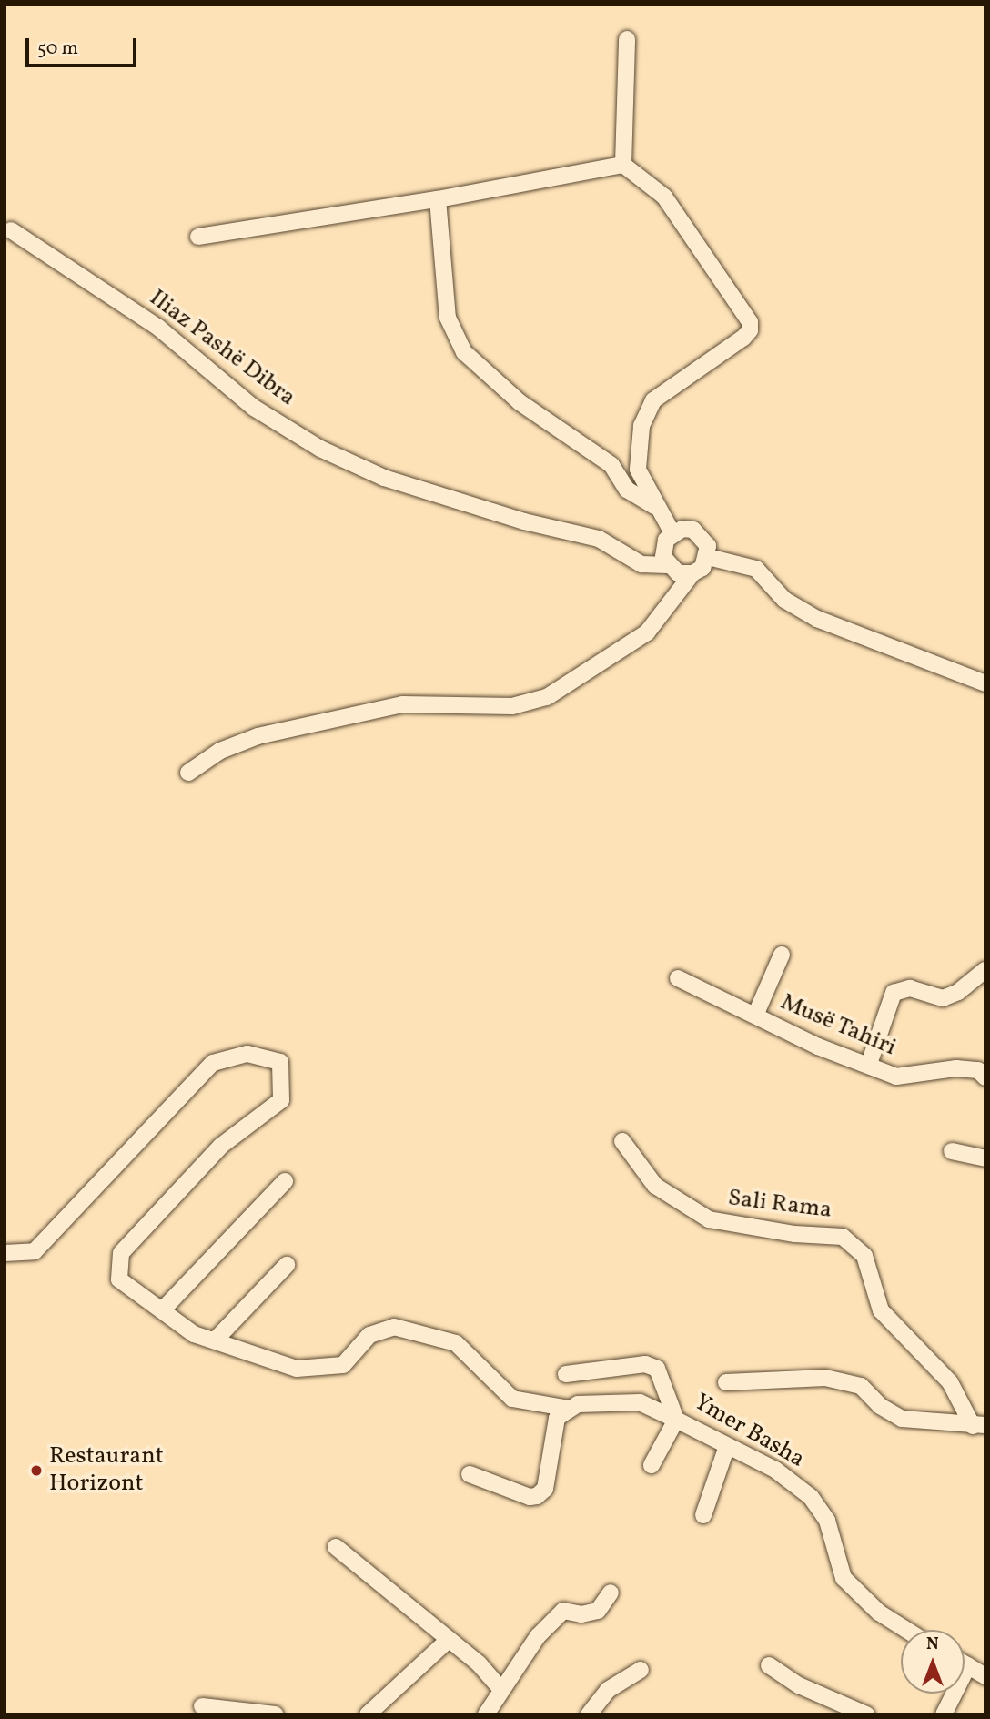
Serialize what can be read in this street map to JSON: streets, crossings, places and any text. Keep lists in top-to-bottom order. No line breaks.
{"streets":{"street":["Iliaz Pashë Dibra","Musë Tahiri","Sali Rama","Ymer Basha"]},"places":["Restaurant Horizont"],"scale_bar":"50 m","north":"top"}
